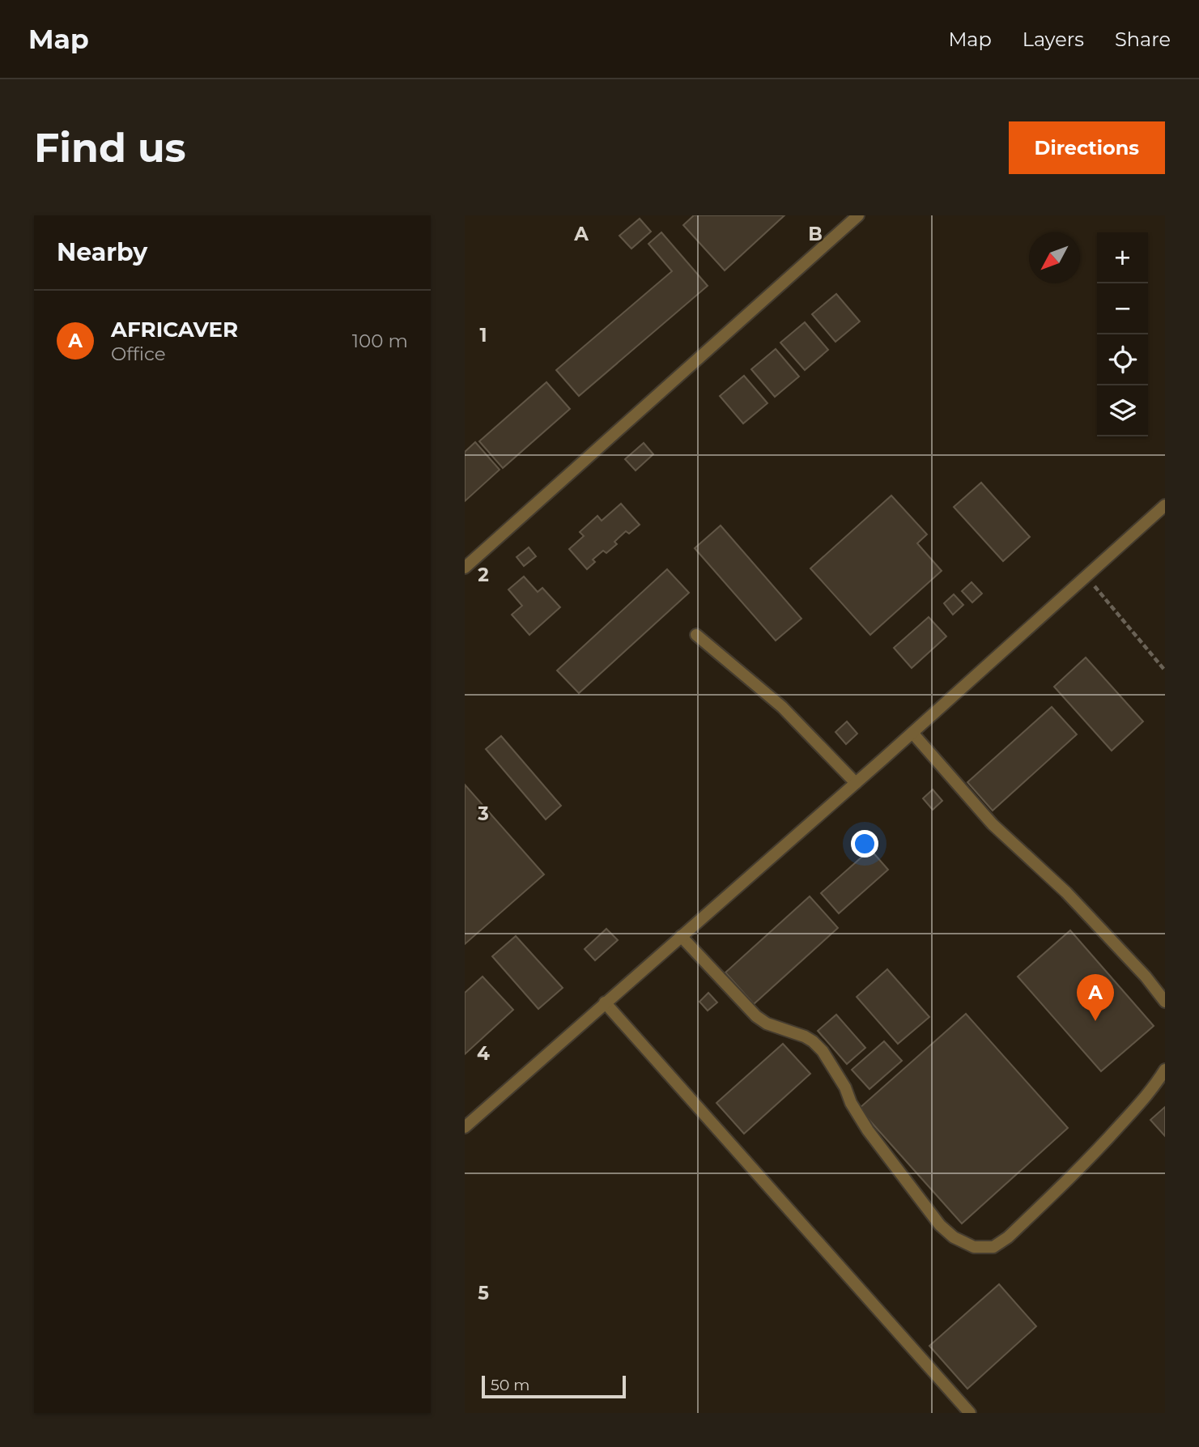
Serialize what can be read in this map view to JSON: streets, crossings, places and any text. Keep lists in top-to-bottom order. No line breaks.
{"scale_bar":"50 m","north":"bottom left","page":{"header":"Map","nav":["Map","Layers","Share"],"buttons":"Directions","title":"Find us","heading":"Nearby","map_buttons":["+","−"],"list":[{"mark":"A","name":"AFRICAVER","note":"Office","value":"100 m"}],"pins":"A","scale":"50 m"},"grid":{"columns":["A","B"],"rows":["1","2","3","4","5"]}}
